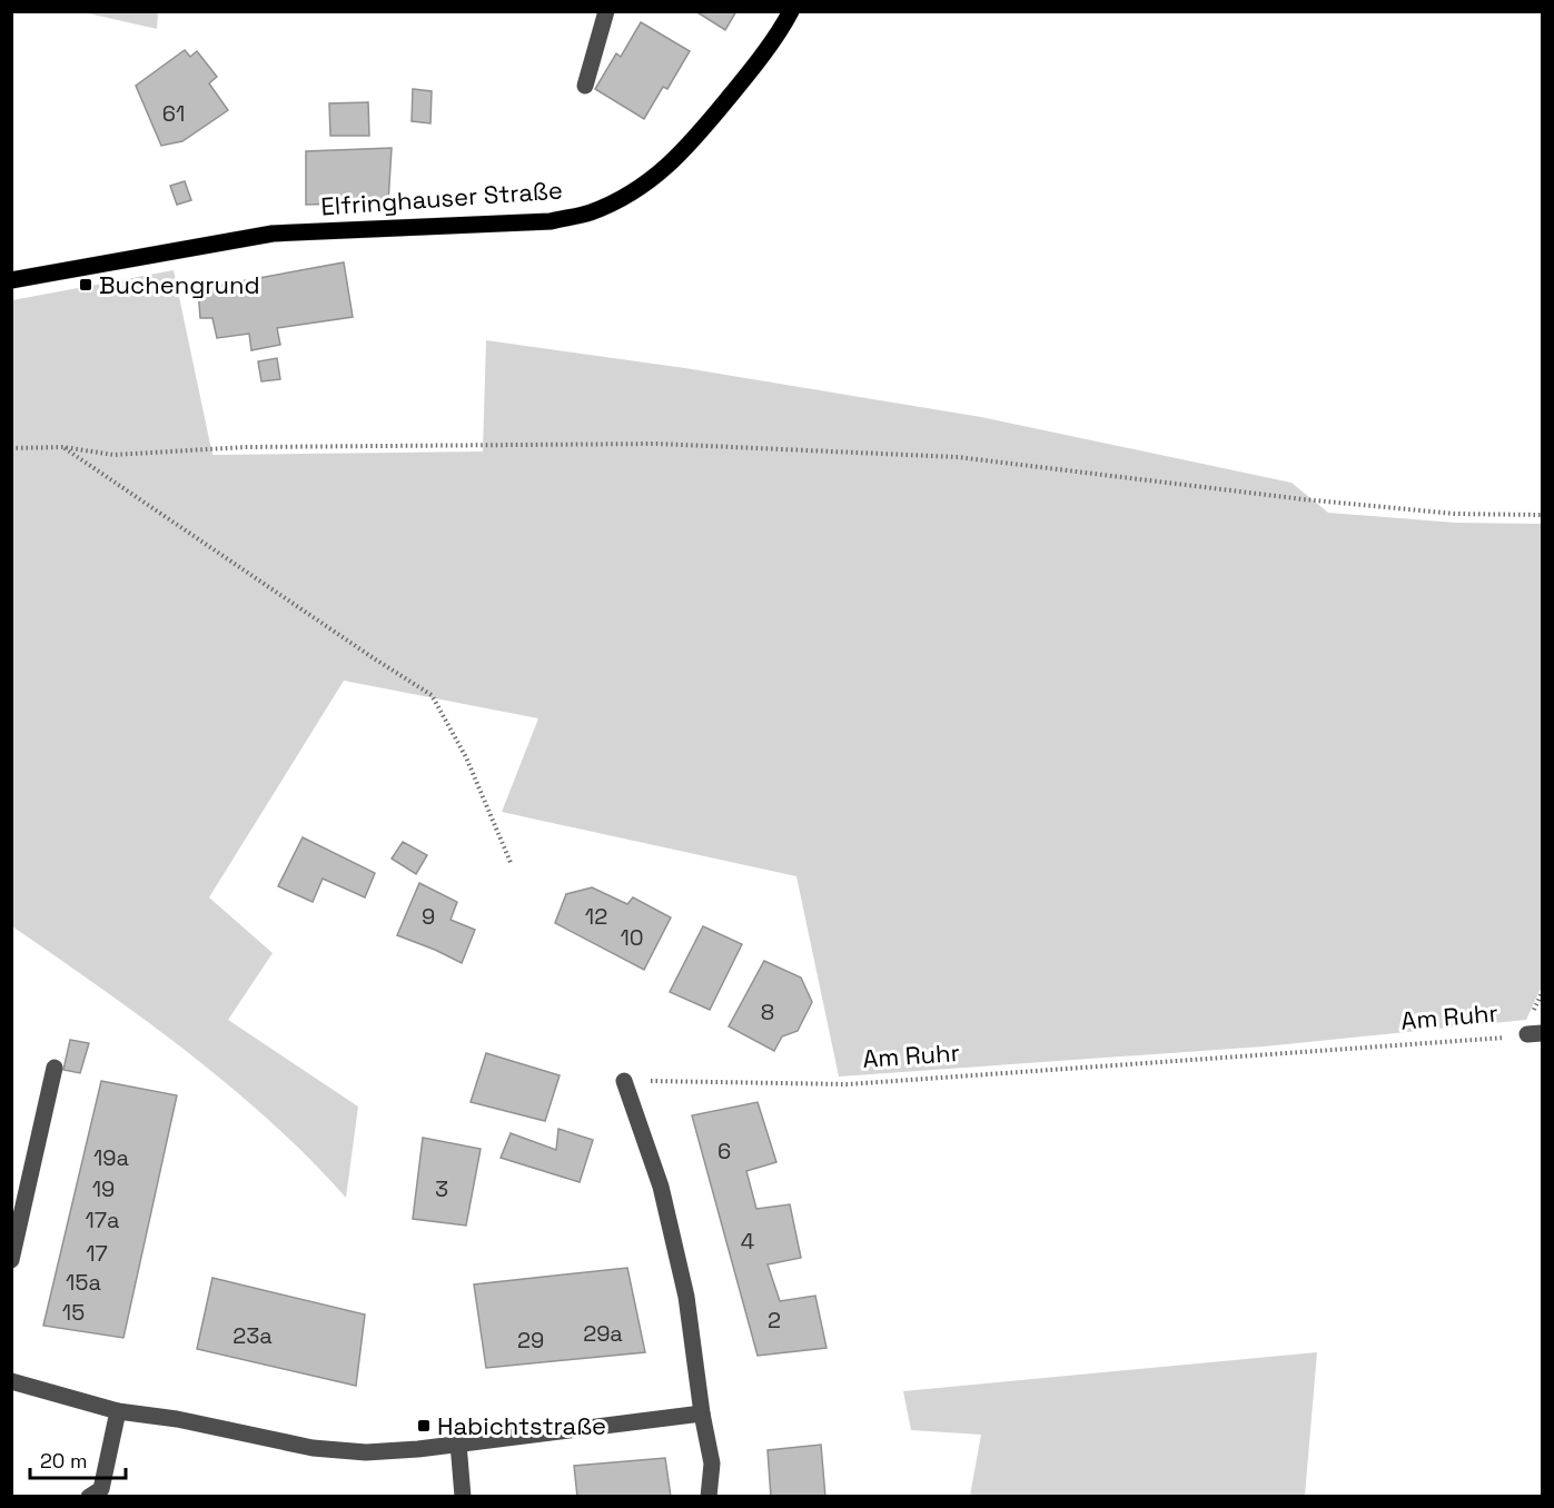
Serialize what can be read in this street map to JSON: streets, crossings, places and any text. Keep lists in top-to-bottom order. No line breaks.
{"streets":{"main road":["Elfringhauser Straße"],"path":["Am Ruhr"]},"places":{"transit":["Buchengrund","Habichtstraße"]},"house_numbers":["61","9","12","10","8","6","19a","19","3","17a","4","17","15a","15","2","29a","23a","29"],"scale_bar":"20 m"}
